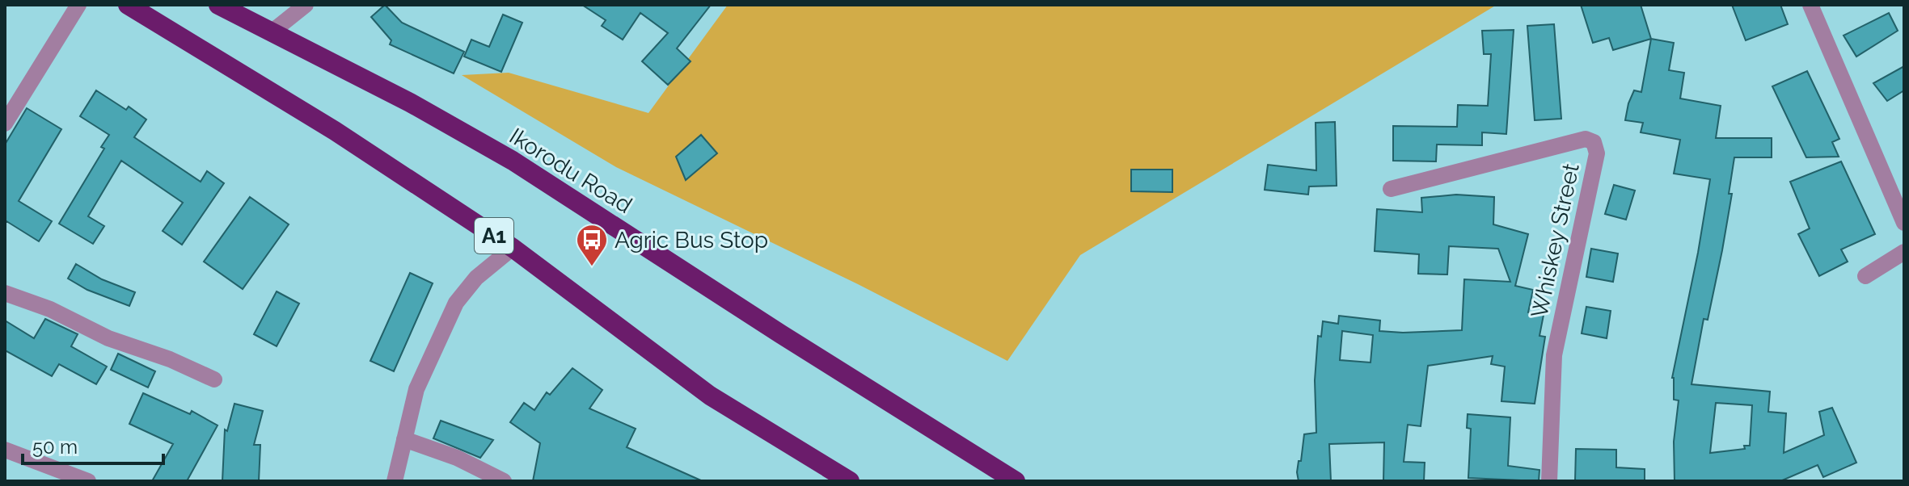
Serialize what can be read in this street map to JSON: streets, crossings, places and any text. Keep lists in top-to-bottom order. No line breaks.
{"streets":{"highway":["Ikorodu Road","A1"],"street":["Whiskey Street"]},"places":{"bus stop":["Agric Bus Stop"]},"scale_bar":"50 m"}
